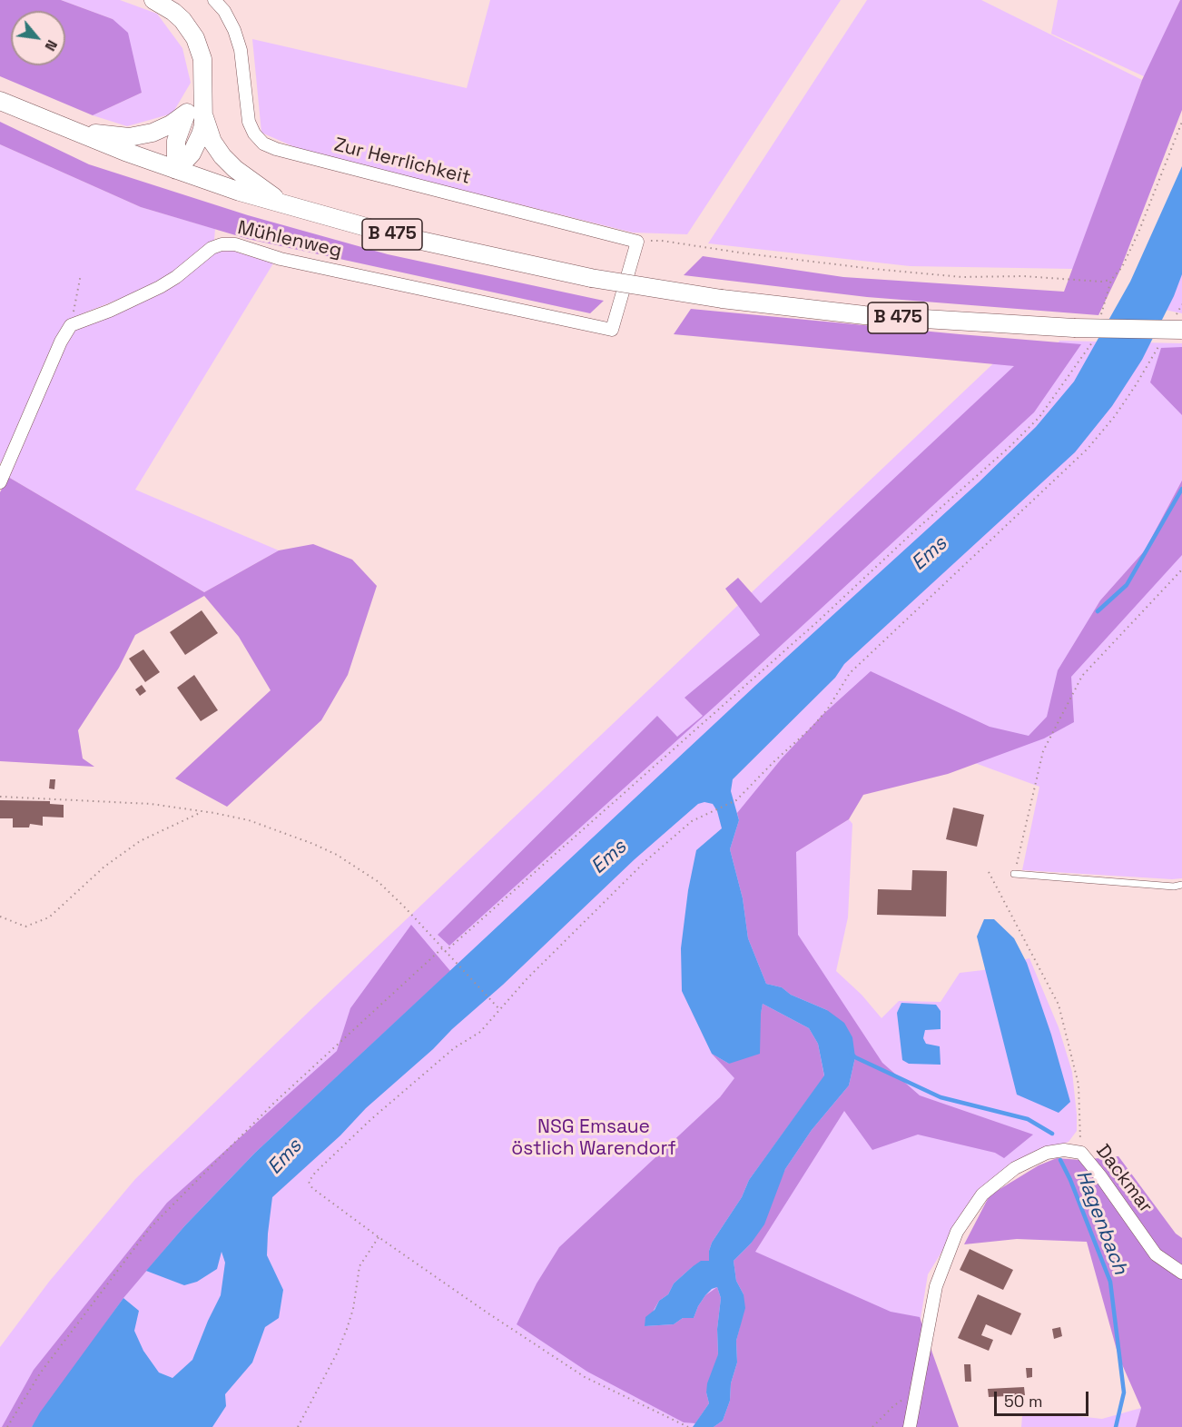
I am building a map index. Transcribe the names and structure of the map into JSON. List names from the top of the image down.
{
  "streets": {
    "main road": ["B 475"],
    "street": ["Zur Herrlichkeit", "Mühlenweg", "Dackmar"]
  },
  "crossings": [
    ["Zur Herrlichkeit", "Mühlenweg"]
  ],
  "water": ["Ems", "Hagenbach"],
  "parks": ["NSG Emsaue östlich Warendorf"],
  "scale_bar": "50 m",
  "north": "bottom right"
}
